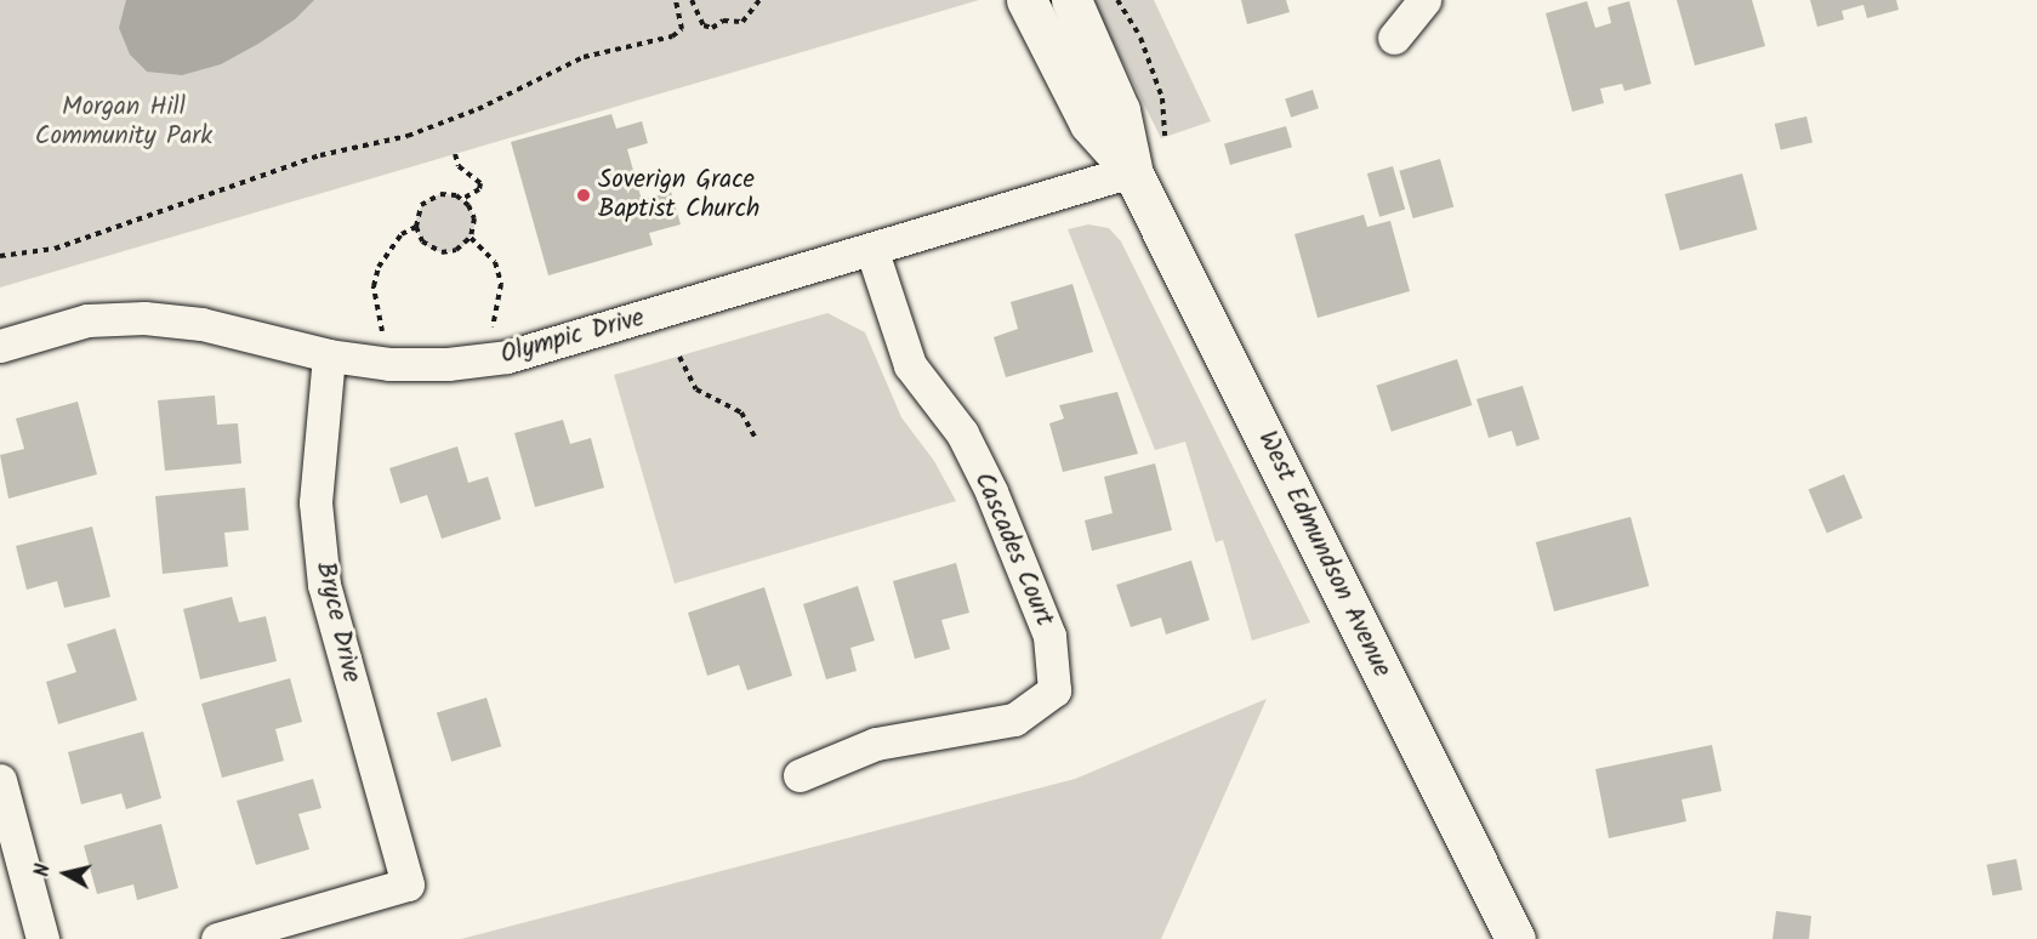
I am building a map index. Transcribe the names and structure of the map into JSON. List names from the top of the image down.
{
  "streets": {
    "street": [
      "Olympic Drive",
      "Cascades Court",
      "West Edmundson Avenue",
      "Bryce Drive"
    ]
  },
  "crossings": [
    ["Olympic Drive", "Cascades Court"],
    ["Olympic Drive", "West Edmundson Avenue"],
    ["Olympic Drive", "Bryce Drive"]
  ],
  "parks": ["Morgan Hill Community Park"],
  "places": ["Soverign Grace Baptist Church"],
  "north": "left"
}
